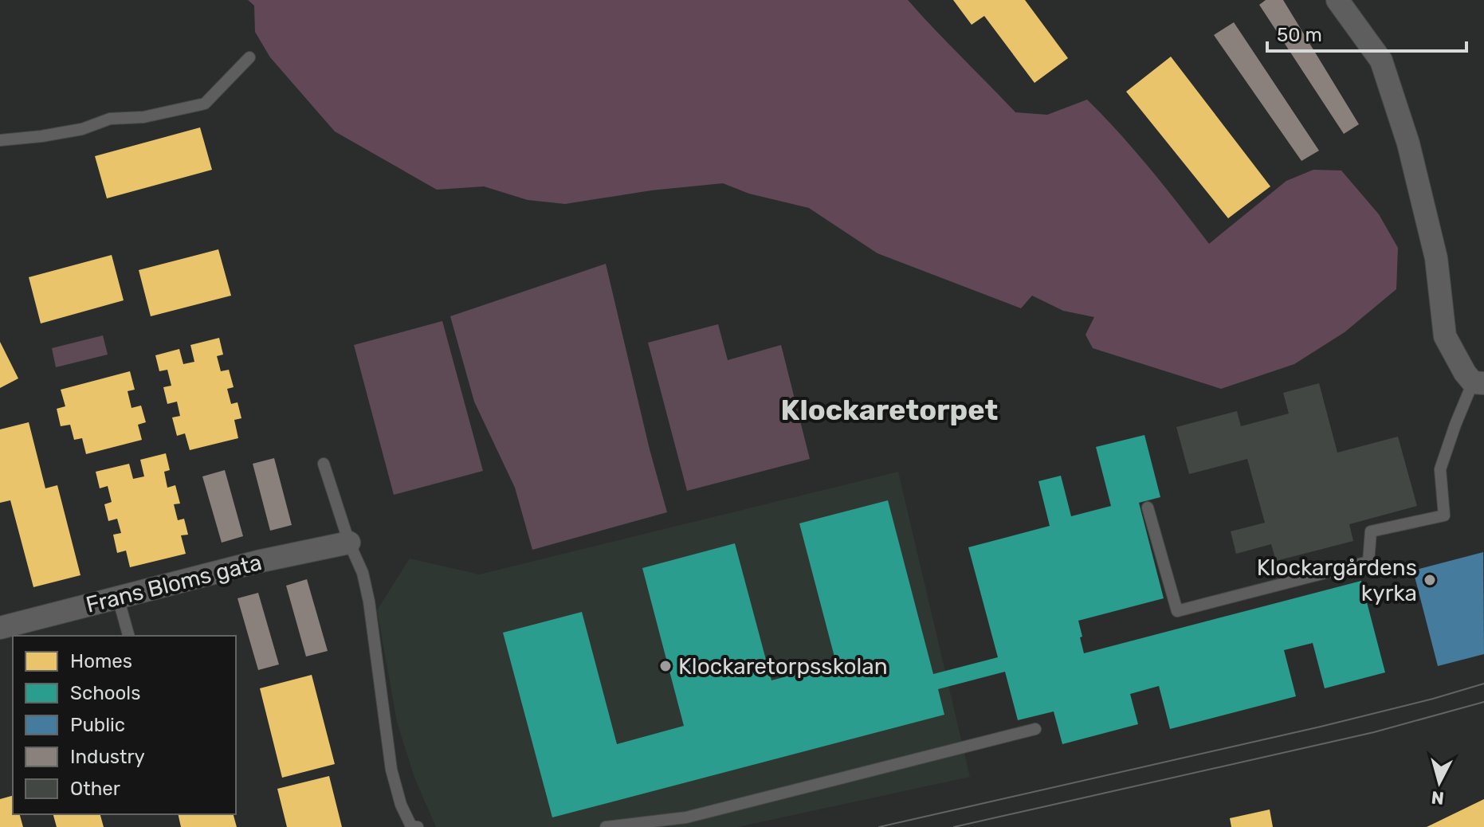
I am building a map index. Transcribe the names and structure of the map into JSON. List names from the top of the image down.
{
  "streets": {
    "street": ["Frans Bloms gata"]
  },
  "districts": ["Klockaretorpet"],
  "places": ["Klockargårdens kyrka", "Klockaretorpsskolan"],
  "legend": [
    "Homes",
    "Schools",
    "Public",
    "Industry",
    "Other"
  ],
  "scale_bar": "50 m",
  "north": "bottom"
}
